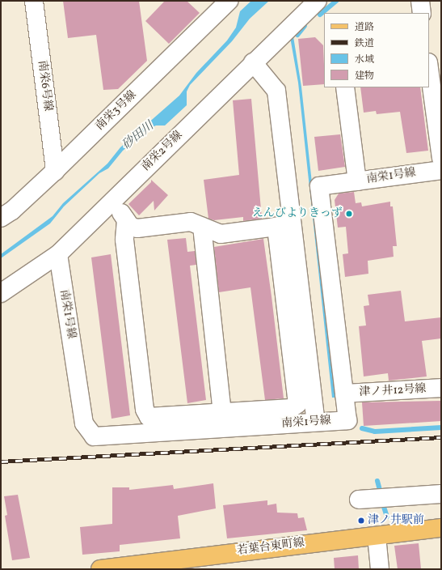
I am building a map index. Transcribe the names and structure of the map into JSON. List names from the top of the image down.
{
  "streets": {
    "main road": ["若葉台東町線"],
    "street": [
      "南栄6号線",
      "南栄3号線",
      "南栄2号線",
      "南栄1号線",
      "津ノ井12号線"
    ]
  },
  "crossings": [
    ["南栄6号線", "南栄3号線"],
    ["南栄2号線", "南栄1号線"],
    ["南栄1号線", "津ノ井12号線"]
  ],
  "water": ["砂田川"],
  "places": ["えんびよりきっず", "津ノ井駅前"],
  "legend": [
    "道路",
    "鉄道",
    "水域",
    "建物"
  ]
}
